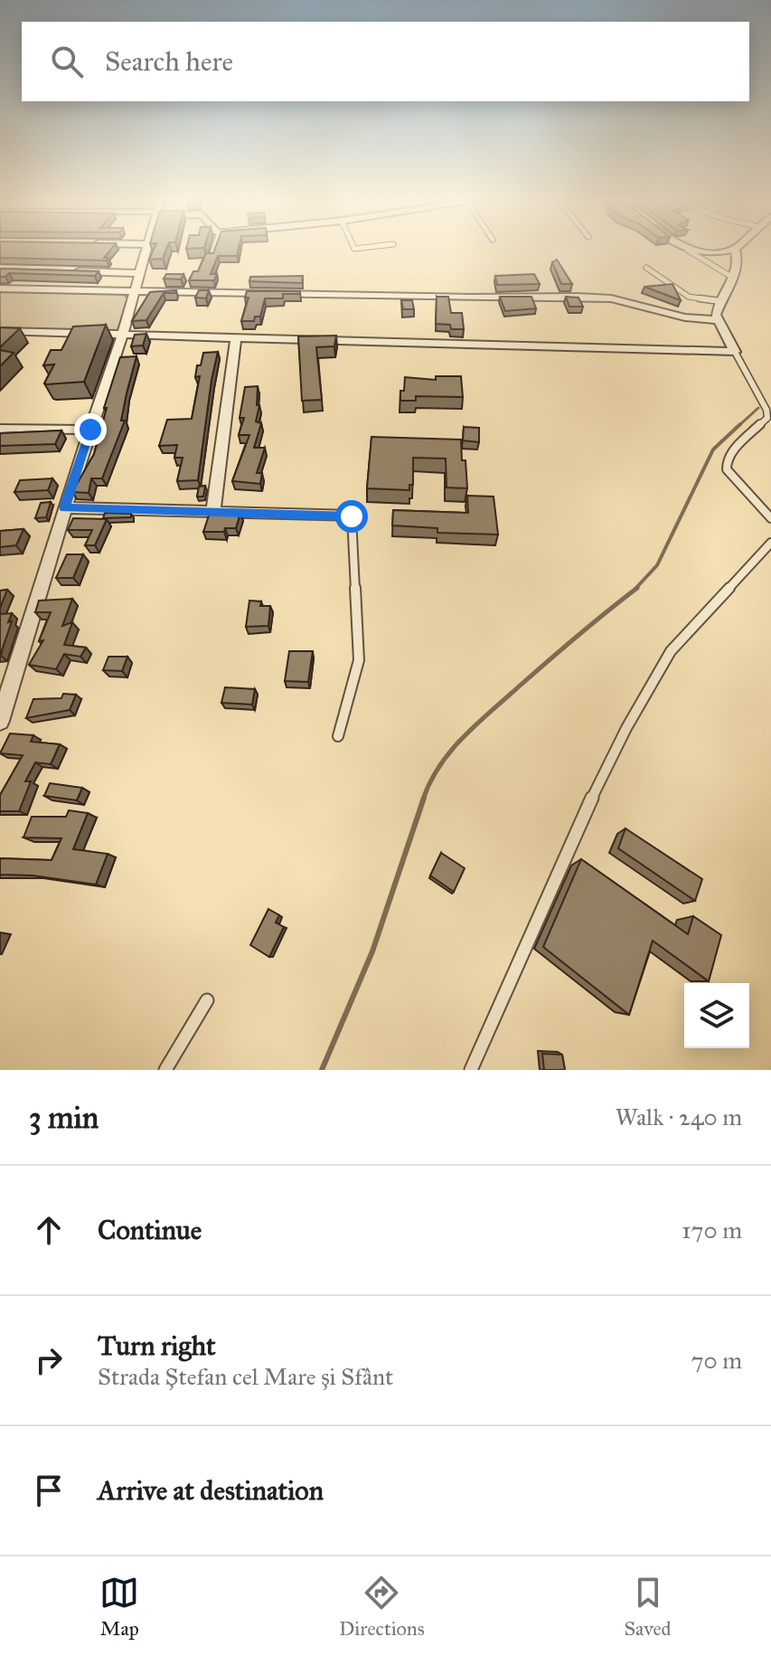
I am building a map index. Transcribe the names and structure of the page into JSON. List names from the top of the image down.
{
  "page": {
    "search": "Search here",
    "heading": ["3 min", "Walk · 240 m"],
    "list": [
      ["Continue", "170 m"],
      ["Turn right", "Strada Ștefan cel Mare și Sfânt", "70 m"],
      "Arrive at destination"
    ],
    "nav": ["Map", "Directions", "Saved"]
  }
}
